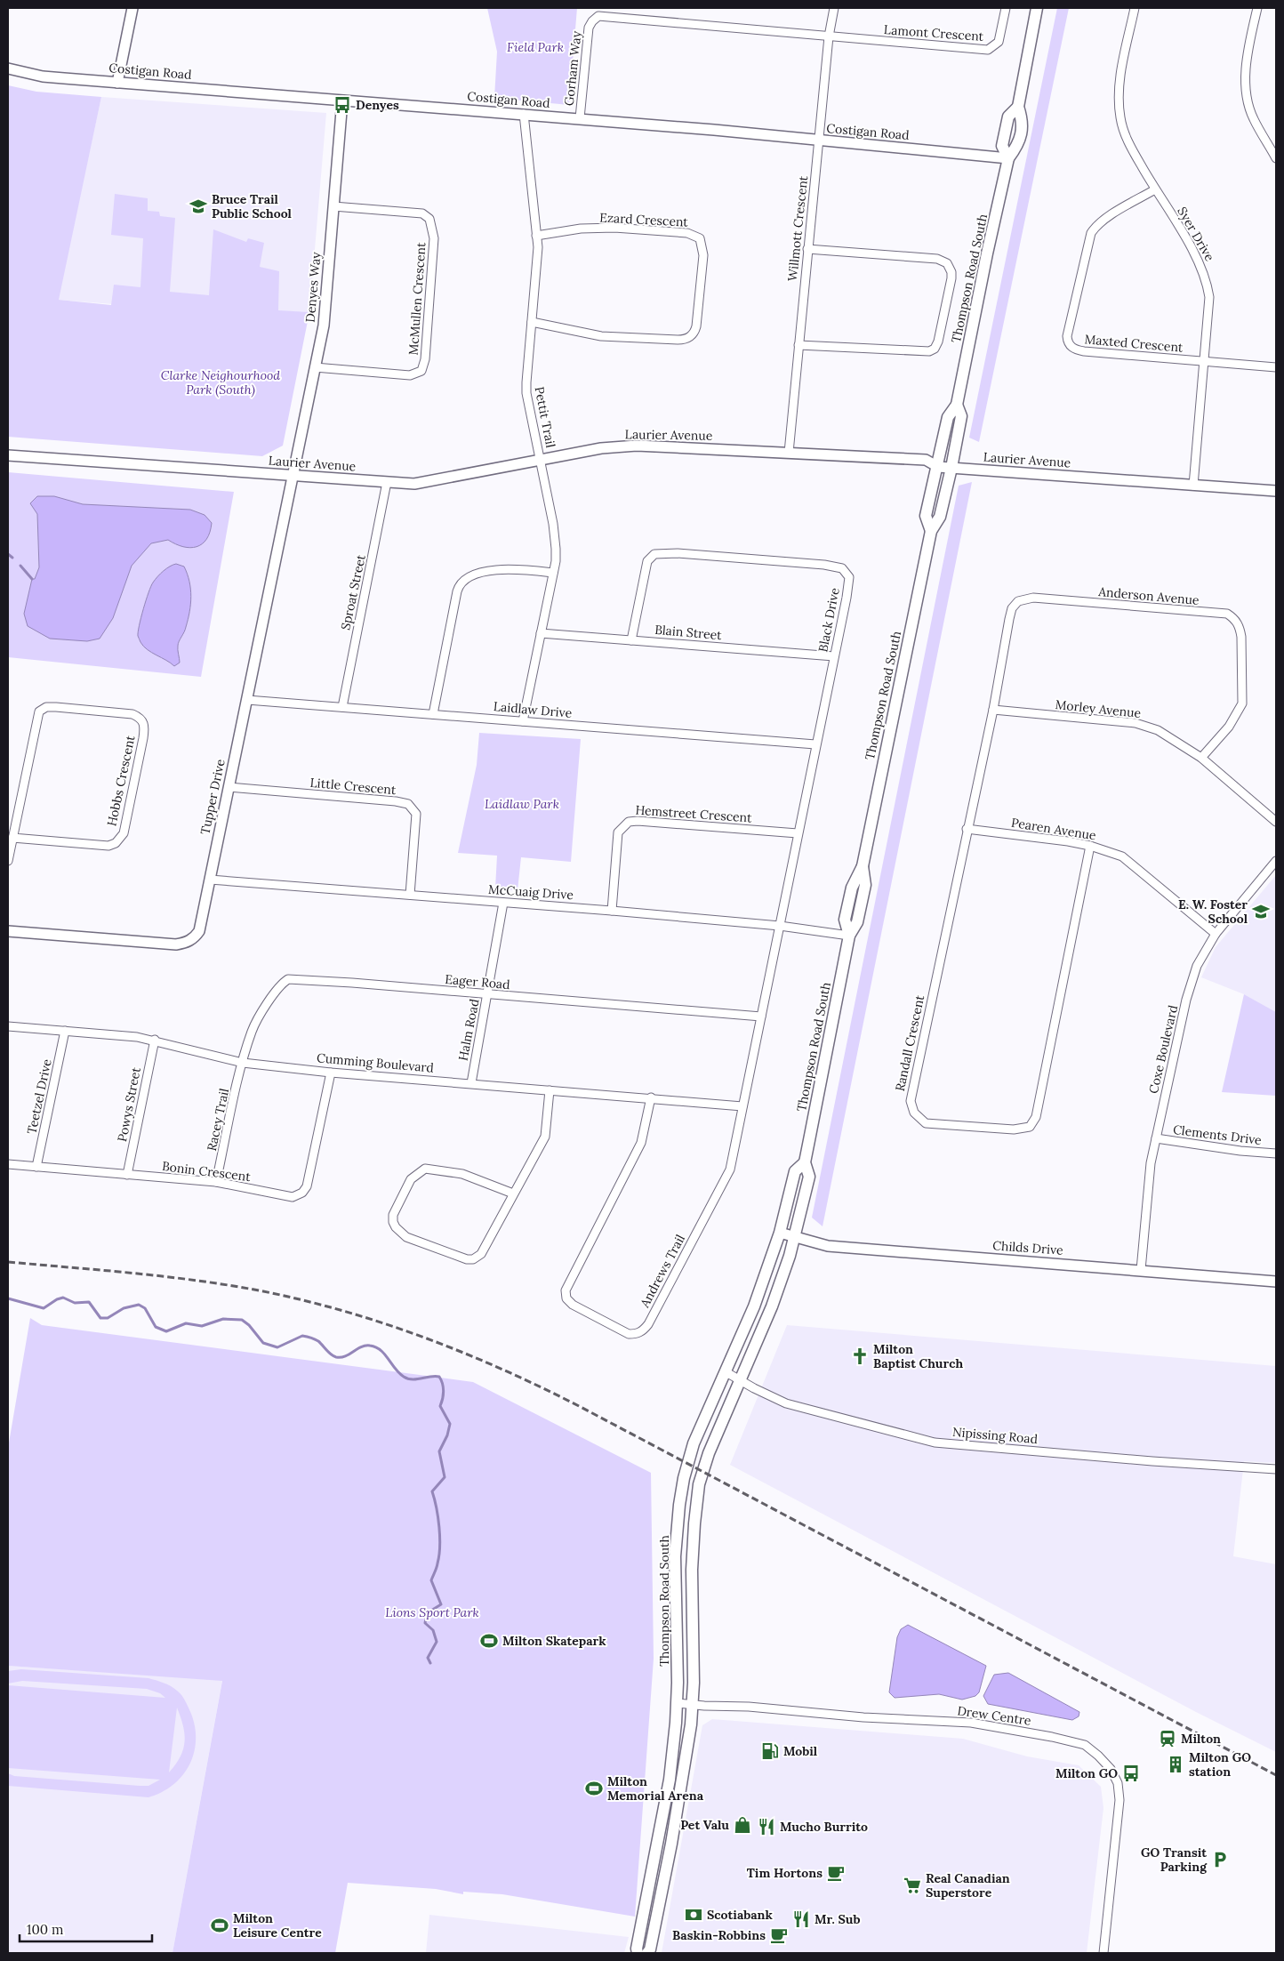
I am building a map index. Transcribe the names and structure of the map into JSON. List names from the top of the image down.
{
  "streets": {
    "main road": ["Thompson Road South"],
    "street": [
      "Lamont Crescent",
      "Gorham Way",
      "Costigan Road",
      "Ezard Crescent",
      "Willmott Crescent",
      "Syer Drive",
      "Denyes Way",
      "McMullen Crescent",
      "Maxted Crescent",
      "Pettit Trail",
      "Laurier Avenue",
      "Sproat Street",
      "Anderson Avenue",
      "Black Drive",
      "Blain Street",
      "Morley Avenue",
      "Laidlaw Drive",
      "Hobbs Crescent",
      "Little Crescent",
      "Tupper Drive",
      "Hemstreet Crescent",
      "Pearen Avenue",
      "McCuaig Drive",
      "Eager Road",
      "Halm Road",
      "Randall Crescent",
      "Coxe Boulevard",
      "Cumming Boulevard",
      "Teetzel Drive",
      "Powys Street",
      "Racey Trail",
      "Clements Drive",
      "Bonin Crescent",
      "Childs Drive",
      "Andrews Trail",
      "Nipissing Road",
      "Drew Centre"
    ]
  },
  "crossings": [
    ["Lamont Crescent", "Gorham Way"],
    ["Lamont Crescent", "Willmott Crescent"],
    ["Gorham Way", "Costigan Road"],
    ["Gorham Way", "Willmott Crescent"],
    ["Costigan Road", "Willmott Crescent"],
    ["Costigan Road", "Thompson Road South"],
    ["Costigan Road", "Denyes Way"],
    ["Costigan Road", "Pettit Trail"],
    ["Ezard Crescent", "Pettit Trail"],
    ["Willmott Crescent", "Laurier Avenue"],
    ["Syer Drive", "Maxted Crescent"],
    ["Syer Drive", "Laurier Avenue"],
    ["Thompson Road South", "Laurier Avenue"],
    ["Thompson Road South", "McCuaig Drive"],
    ["Thompson Road South", "Childs Drive"],
    ["Thompson Road South", "Nipissing Road"],
    ["Thompson Road South", "Drew Centre"],
    ["Denyes Way", "McMullen Crescent"],
    ["Denyes Way", "Laurier Avenue"],
    ["Denyes Way", "Tupper Drive"],
    ["Pettit Trail", "Laurier Avenue"],
    ["Pettit Trail", "Blain Street"],
    ["Pettit Trail", "Laidlaw Drive"],
    ["Laurier Avenue", "Sproat Street"],
    ["Laurier Avenue", "Tupper Drive"],
    ["Sproat Street", "Laidlaw Drive"],
    ["Anderson Avenue", "Morley Avenue"],
    ["Anderson Avenue", "Randall Crescent"],
    ["Black Drive", "Blain Street"],
    ["Black Drive", "Laidlaw Drive"],
    ["Black Drive", "Hemstreet Crescent"],
    ["Black Drive", "McCuaig Drive"],
    ["Black Drive", "Andrews Trail"],
    ["Morley Avenue", "Randall Crescent"],
    ["Laidlaw Drive", "Tupper Drive"],
    ["Little Crescent", "Tupper Drive"],
    ["Little Crescent", "McCuaig Drive"],
    ["Tupper Drive", "McCuaig Drive"],
    ["Hemstreet Crescent", "McCuaig Drive"],
    ["Pearen Avenue", "Randall Crescent"],
    ["Pearen Avenue", "Coxe Boulevard"],
    ["McCuaig Drive", "Halm Road"],
    ["McCuaig Drive", "Andrews Trail"],
    ["Eager Road", "Halm Road"],
    ["Eager Road", "Cumming Boulevard"],
    ["Eager Road", "Racey Trail"],
    ["Eager Road", "Andrews Trail"],
    ["Halm Road", "Cumming Boulevard"],
    ["Coxe Boulevard", "Clements Drive"],
    ["Coxe Boulevard", "Childs Drive"],
    ["Cumming Boulevard", "Teetzel Drive"],
    ["Cumming Boulevard", "Powys Street"],
    ["Cumming Boulevard", "Racey Trail"],
    ["Cumming Boulevard", "Bonin Crescent"],
    ["Cumming Boulevard", "Andrews Trail"],
    ["Teetzel Drive", "Bonin Crescent"],
    ["Powys Street", "Bonin Crescent"],
    ["Racey Trail", "Bonin Crescent"]
  ],
  "parks": [
    "Field Park",
    "Clarke Neighourhood Park (South)",
    "Laidlaw Park",
    "Lions Sport Park"
  ],
  "places": {
    "bus stop": ["Denyes", "Milton GO"],
    "school or university": ["Bruce Trail Public School", "E. W. Foster School"],
    "church": ["Milton Baptist Church"],
    "sports": ["Milton Skatepark", "Milton Memorial Arena", "Milton Leisure Centre"],
    "station": ["Milton"],
    "fuel station": ["Mobil"],
    "building": ["Milton GO station"],
    "shop": ["Pet Valu"],
    "restaurant": ["Mucho Burrito", "Mr. Sub"],
    "parking": ["GO Transit Parking"],
    "cafe": ["Tim Hortons", "Baskin-Robbins"],
    "supermarket": ["Real Canadian Superstore"],
    "bank": ["Scotiabank"]
  },
  "scale_bar": "100 m"
}
